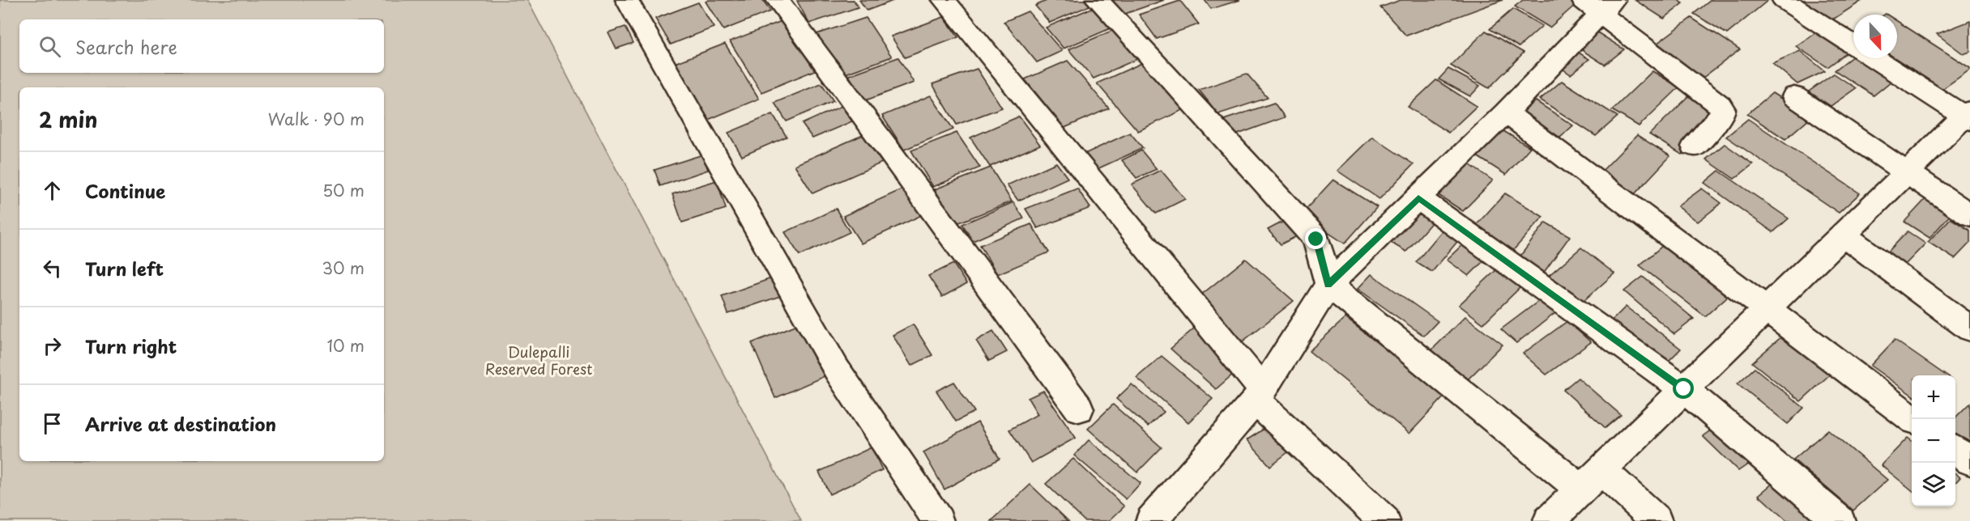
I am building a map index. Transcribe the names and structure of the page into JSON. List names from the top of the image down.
{
  "parks": ["Dulepalli Reserved Forest"],
  "north": "bottom",
  "page": {
    "search": "Search here",
    "heading": ["2 min", "Walk · 90 m"],
    "list": [
      ["Continue", "50 m"],
      ["Turn left", "30 m"],
      ["Turn right", "10 m"],
      "Arrive at destination"
    ],
    "map_buttons": ["+", "−"]
  }
}
